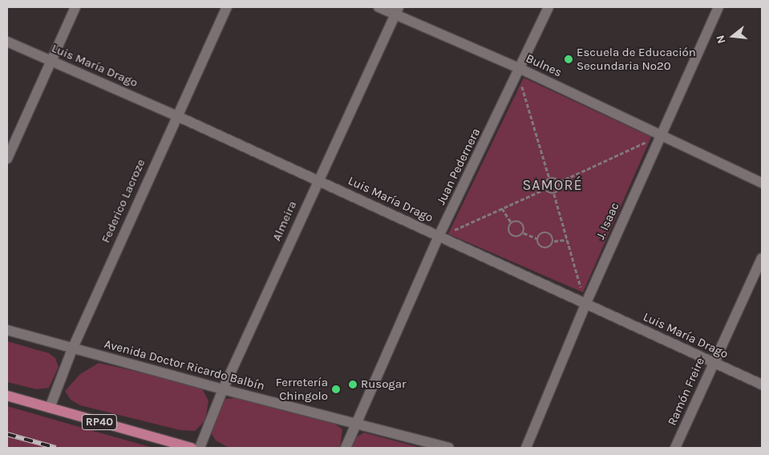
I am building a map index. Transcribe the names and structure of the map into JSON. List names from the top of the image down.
{
  "streets": {
    "main road": ["RP40"],
    "street": [
      "Luis María Drago",
      "Bulnes",
      "Juan Pedernera",
      "Federico Lacroze",
      "Almeira",
      "J. Isaac",
      "Avenida Doctor Ricardo Balbín",
      "Ramón Freire"
    ]
  },
  "crossings": [
    ["Luis María Drago", "Juan Pedernera"],
    ["Luis María Drago", "Federico Lacroze"],
    ["Luis María Drago", "Almeira"],
    ["Luis María Drago", "J. Isaac"],
    ["Luis María Drago", "Ramón Freire"],
    ["Bulnes", "Juan Pedernera"],
    ["Bulnes", "Almeira"],
    ["Bulnes", "J. Isaac"],
    ["Juan Pedernera", "Avenida Doctor Ricardo Balbín"],
    ["Federico Lacroze", "Avenida Doctor Ricardo Balbín"],
    ["Federico Lacroze", "RP40"],
    ["Almeira", "Avenida Doctor Ricardo Balbín"]
  ],
  "districts": ["SAMORÉ"],
  "places": ["Escuela de Educación Secundaria Nº20", "Rusogar", "Ferretería Chingolo"],
  "north": "left"
}
